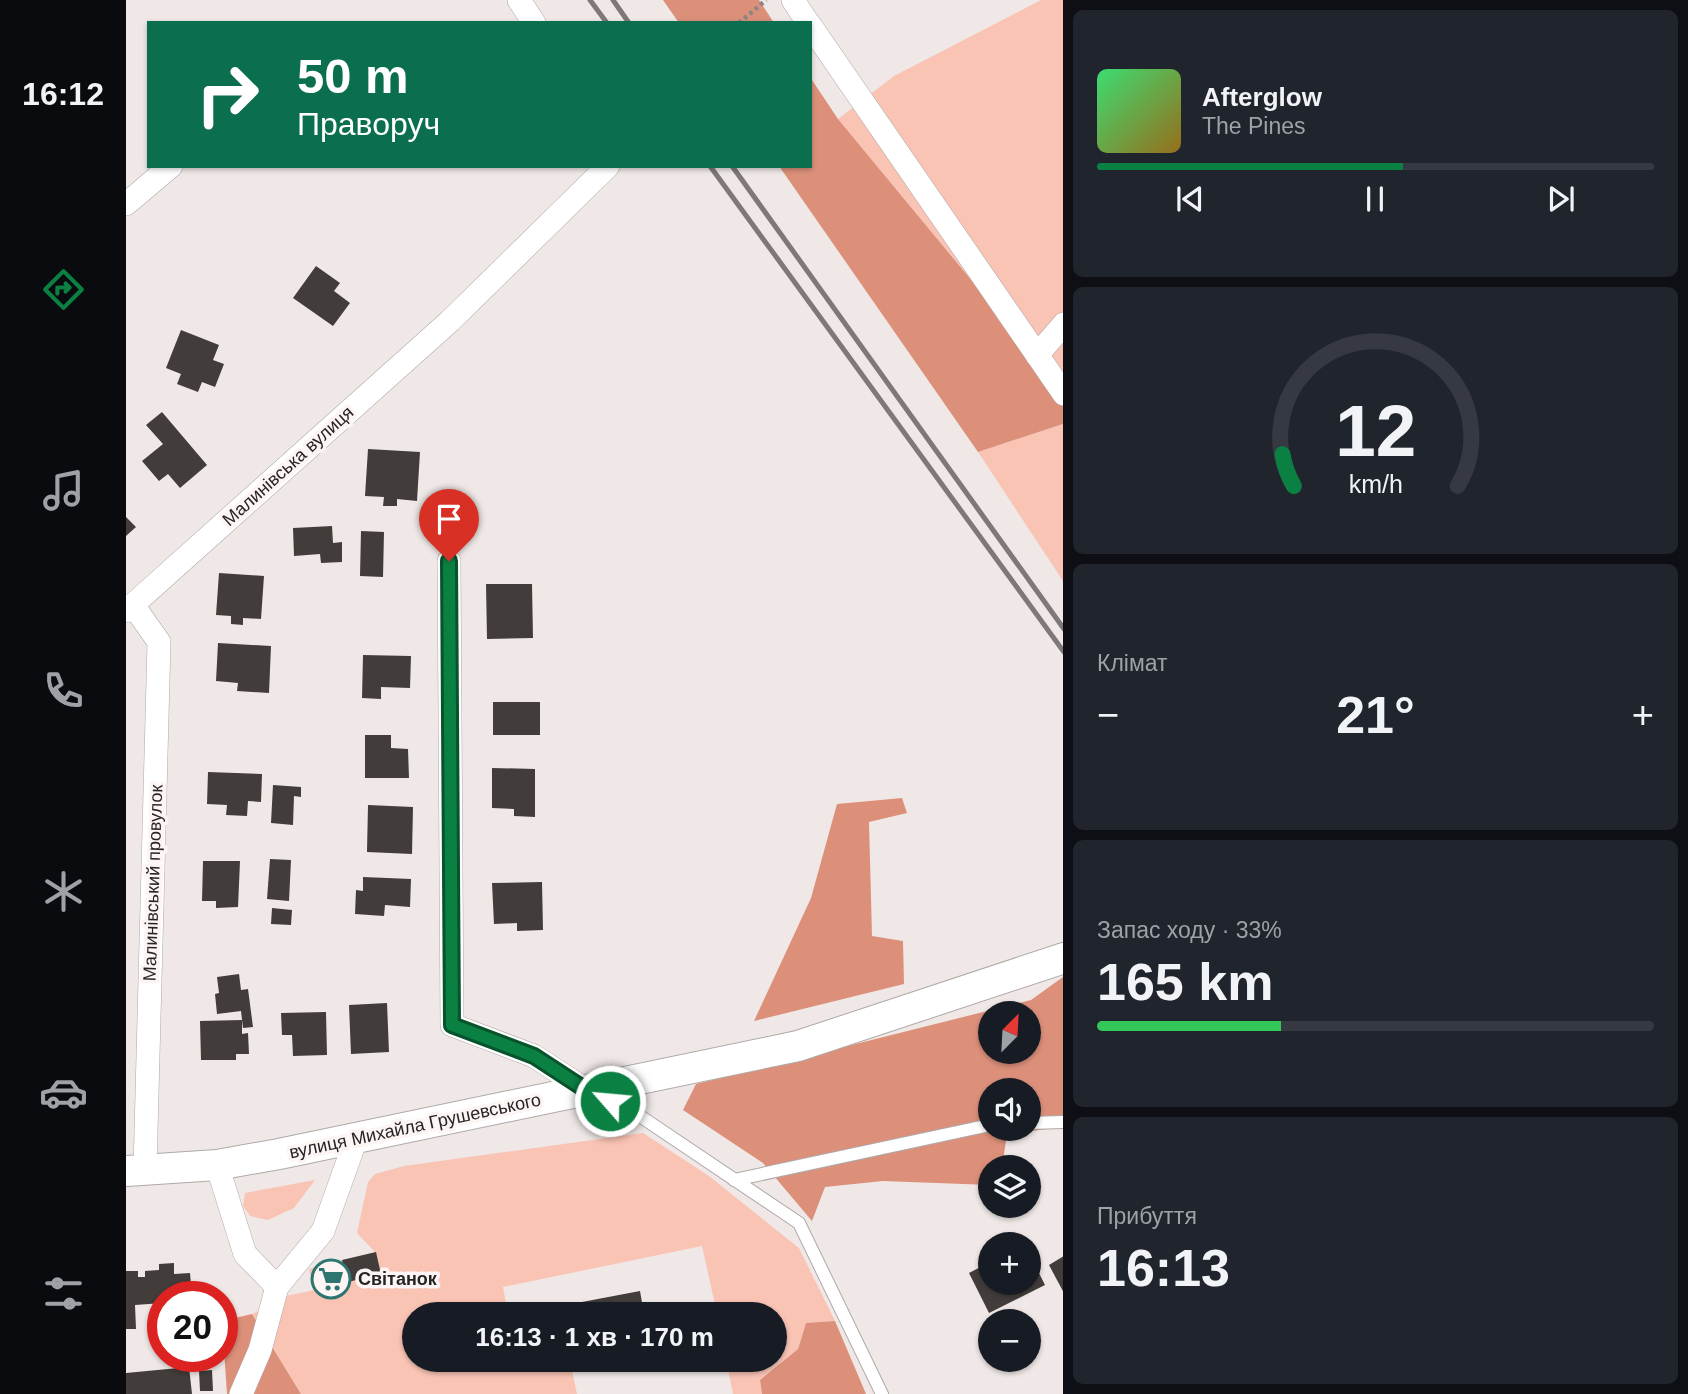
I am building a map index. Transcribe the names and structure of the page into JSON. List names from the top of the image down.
{
  "streets": {
    "street": ["Малинівська вулиця", "Малинівський провулок", "вулиця Михайла Грушевського"]
  },
  "crossings": [
    ["Малинівська вулиця", "Малинівський провулок"],
    ["Малинівський провулок", "вулиця Михайла Грушевського"]
  ],
  "places": {
    "supermarket": ["Світанок"]
  },
  "north": "top right",
  "page": {
    "tabs": "16:12",
    "turn": ["50 m", "Праворуч"],
    "song": ["Afterglow", "The Pines"],
    "tile": [
      "Клімат",
      ["Запас ходу · 33%", "165 km"],
      ["Прибуття", "16:13"]
    ],
    "heat": ["−", "21°", "+"],
    "map_buttons": ["+", "−"],
    "limit": "20",
    "trip": "16:13 · 1 хв · 170 m",
    "gauge": ["12", "km/h"]
  }
}
